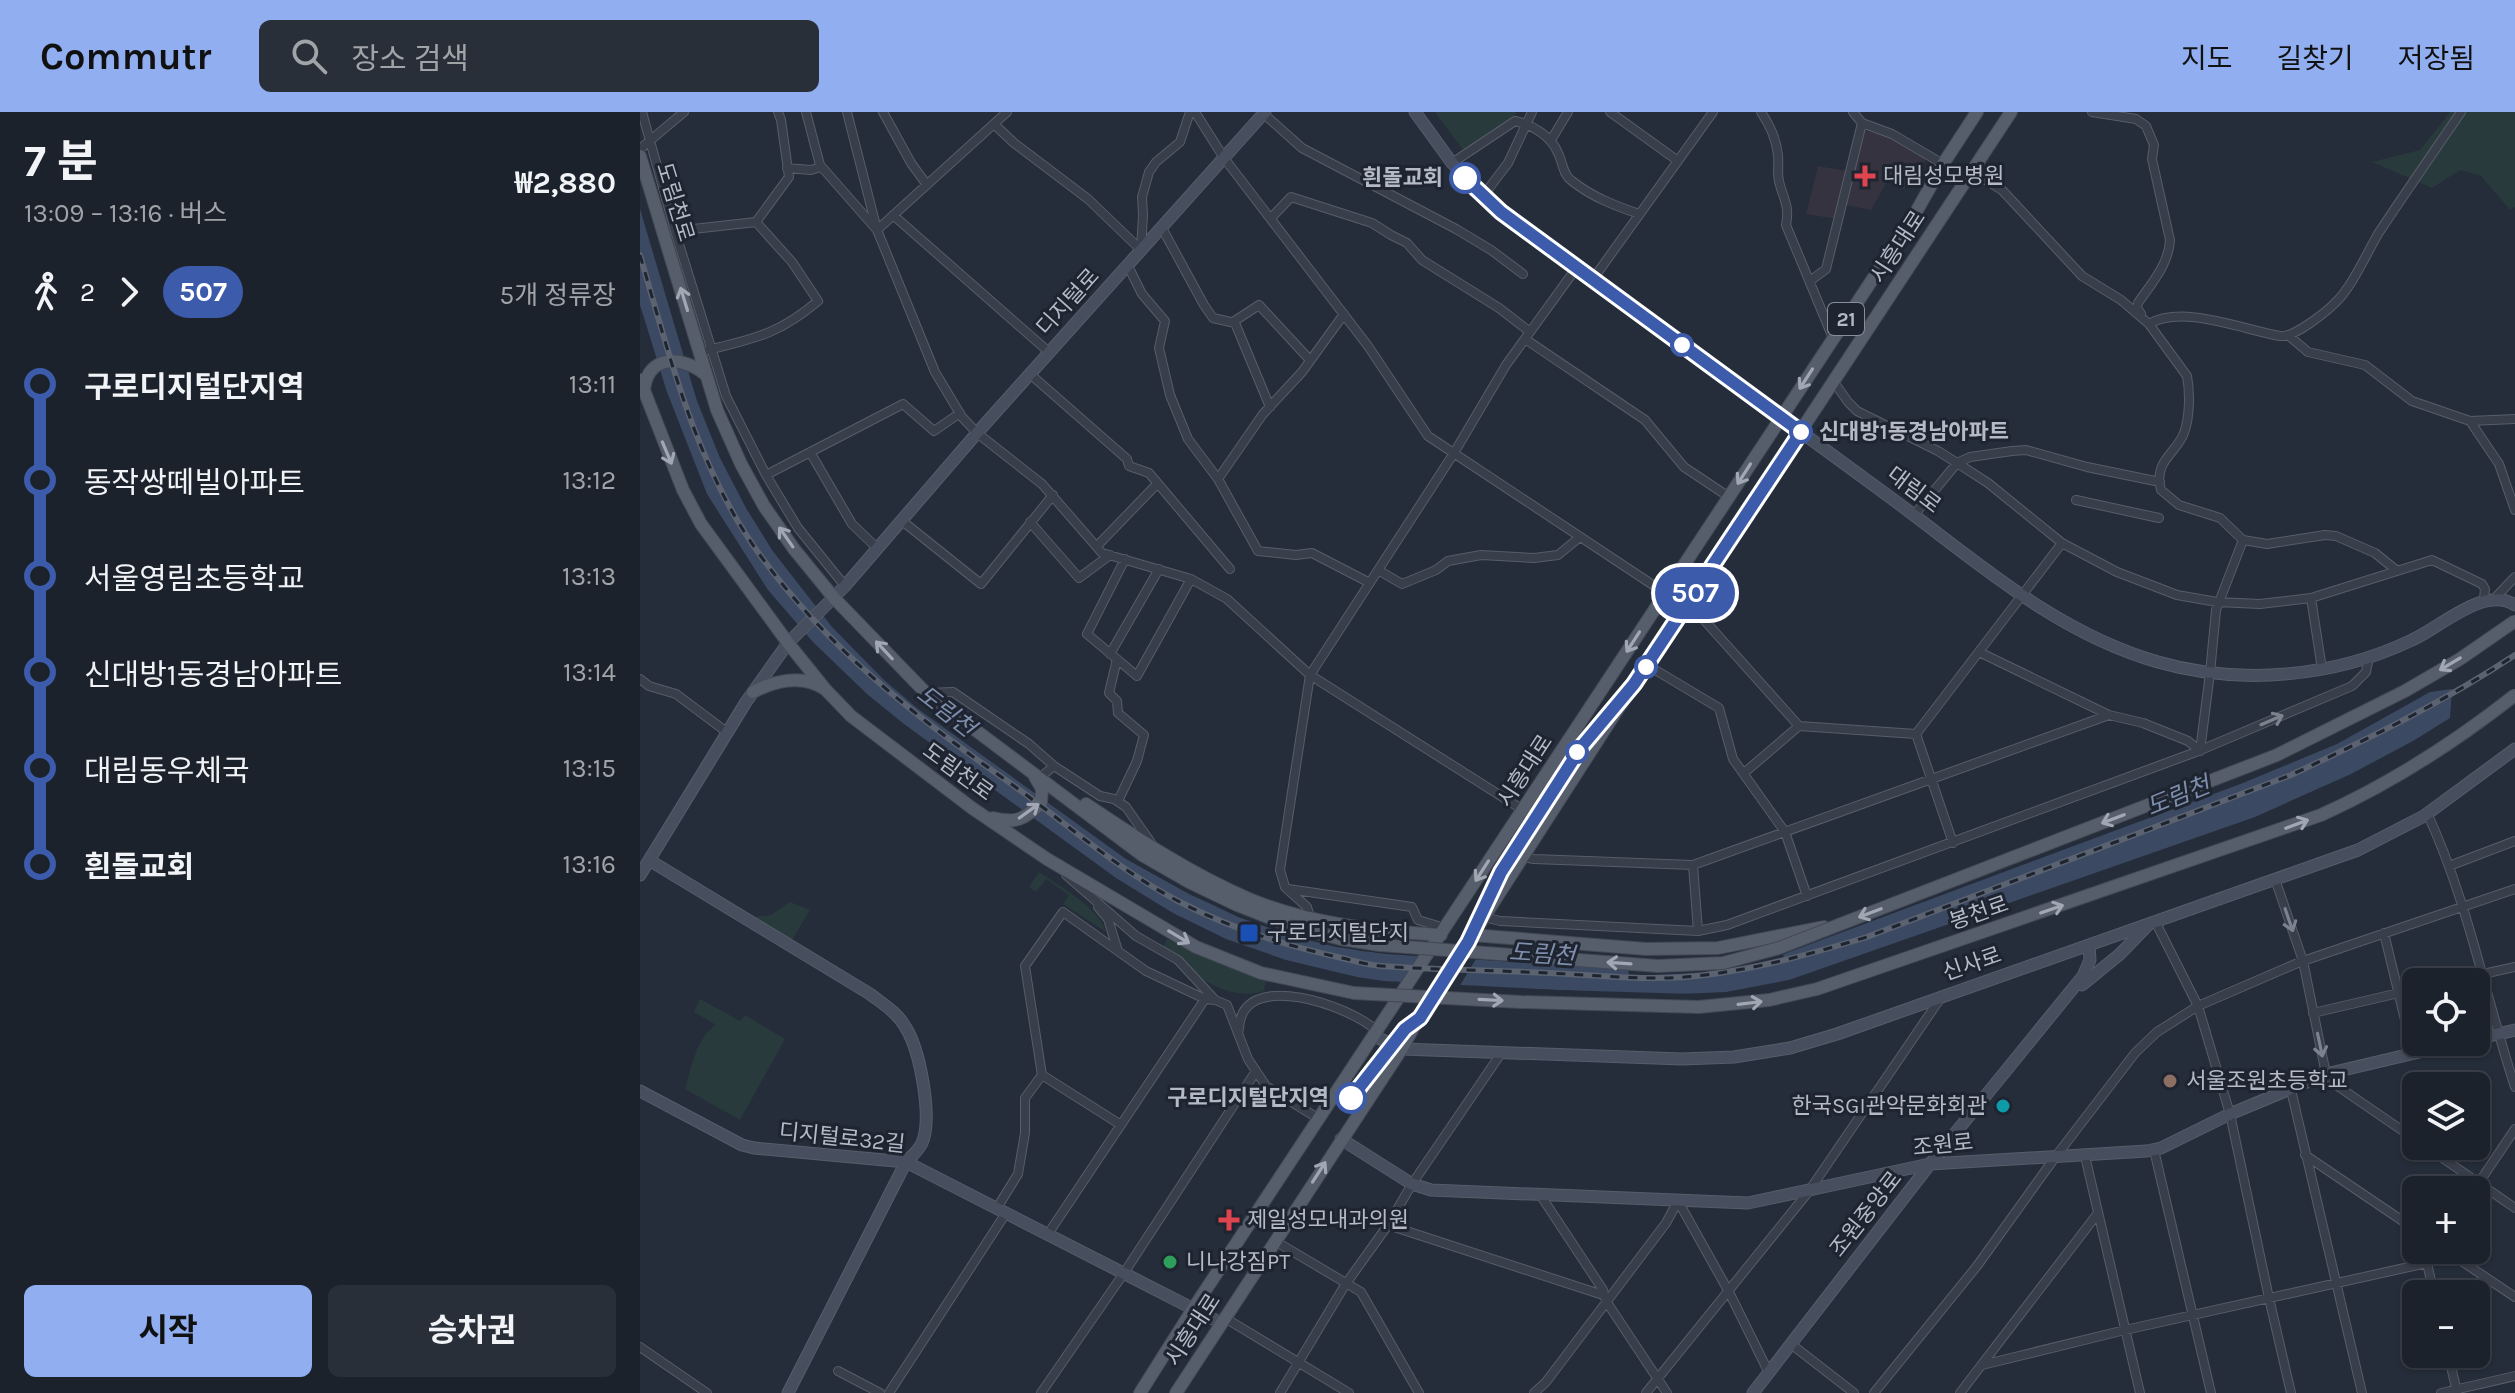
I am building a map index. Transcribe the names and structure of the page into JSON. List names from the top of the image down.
{
  "streets": {
    "main road": [
      "도림천로",
      "시흥대로",
      "21",
      "봉천로"
    ],
    "street": [
      "디지털로",
      "대림로",
      "신사로",
      "디지털로32길",
      "조원로",
      "조원중앙로"
    ]
  },
  "crossings": [
    ["도림천로", "디지털로"],
    ["도림천로", "봉천로"],
    ["시흥대로", "대림로"],
    ["시흥대로", "봉천로"],
    ["시흥대로", "신사로"],
    ["시흥대로", "디지털로32길"],
    ["시흥대로", "조원로"],
    ["신사로", "조원중앙로"],
    ["조원로", "조원중앙로"]
  ],
  "water": ["도림천"],
  "places": {
    "health": ["대림성모병원", "제일성모내과의원"],
    "other": [
      "흰돌교회",
      "신대방1동경남아파트",
      "서울조원초등학교",
      "구로디지털단지역",
      "한국SGI관악문화회관",
      "니나강짐PT"
    ],
    "transit": ["구로디지털단지"]
  },
  "lines": ["bus line 507"],
  "page": {
    "header": "Commutr",
    "search": "장소 검색",
    "nav": ["지도", "길찾기", "저장됨"],
    "heading": ["7 분", "13:09 – 13:16 · 버스", "₩2,880"],
    "on_map": "507",
    "legs": ["2", "507", "5개 정류장"],
    "list": [
      {
        "name": "구로디지털단지역",
        "value": "13:11"
      },
      {
        "name": "동작쌍떼빌아파트",
        "value": "13:12"
      },
      {
        "name": "서울영림초등학교",
        "value": "13:13"
      },
      {
        "name": "신대방1동경남아파트",
        "value": "13:14"
      },
      {
        "name": "대림동우체국",
        "value": "13:15"
      },
      {
        "name": "흰돌교회",
        "value": "13:16"
      }
    ],
    "map_buttons": ["+", "−"],
    "buttons": ["시작", "승차권"]
  }
}
